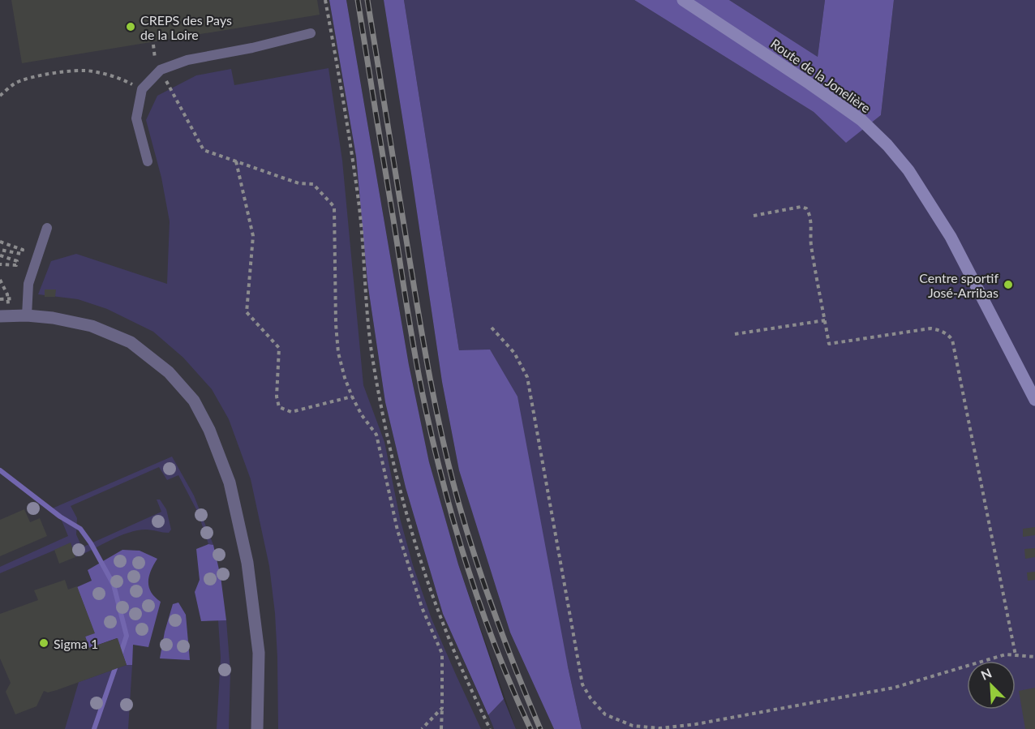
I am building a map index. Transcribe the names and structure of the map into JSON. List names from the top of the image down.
{
  "streets": {
    "street": ["Route de la Jonelière"]
  },
  "places": ["CREPS des Pays de la Loire", "Centre sportif José-Arribas", "Sigma 1"],
  "north": "top left"
}
